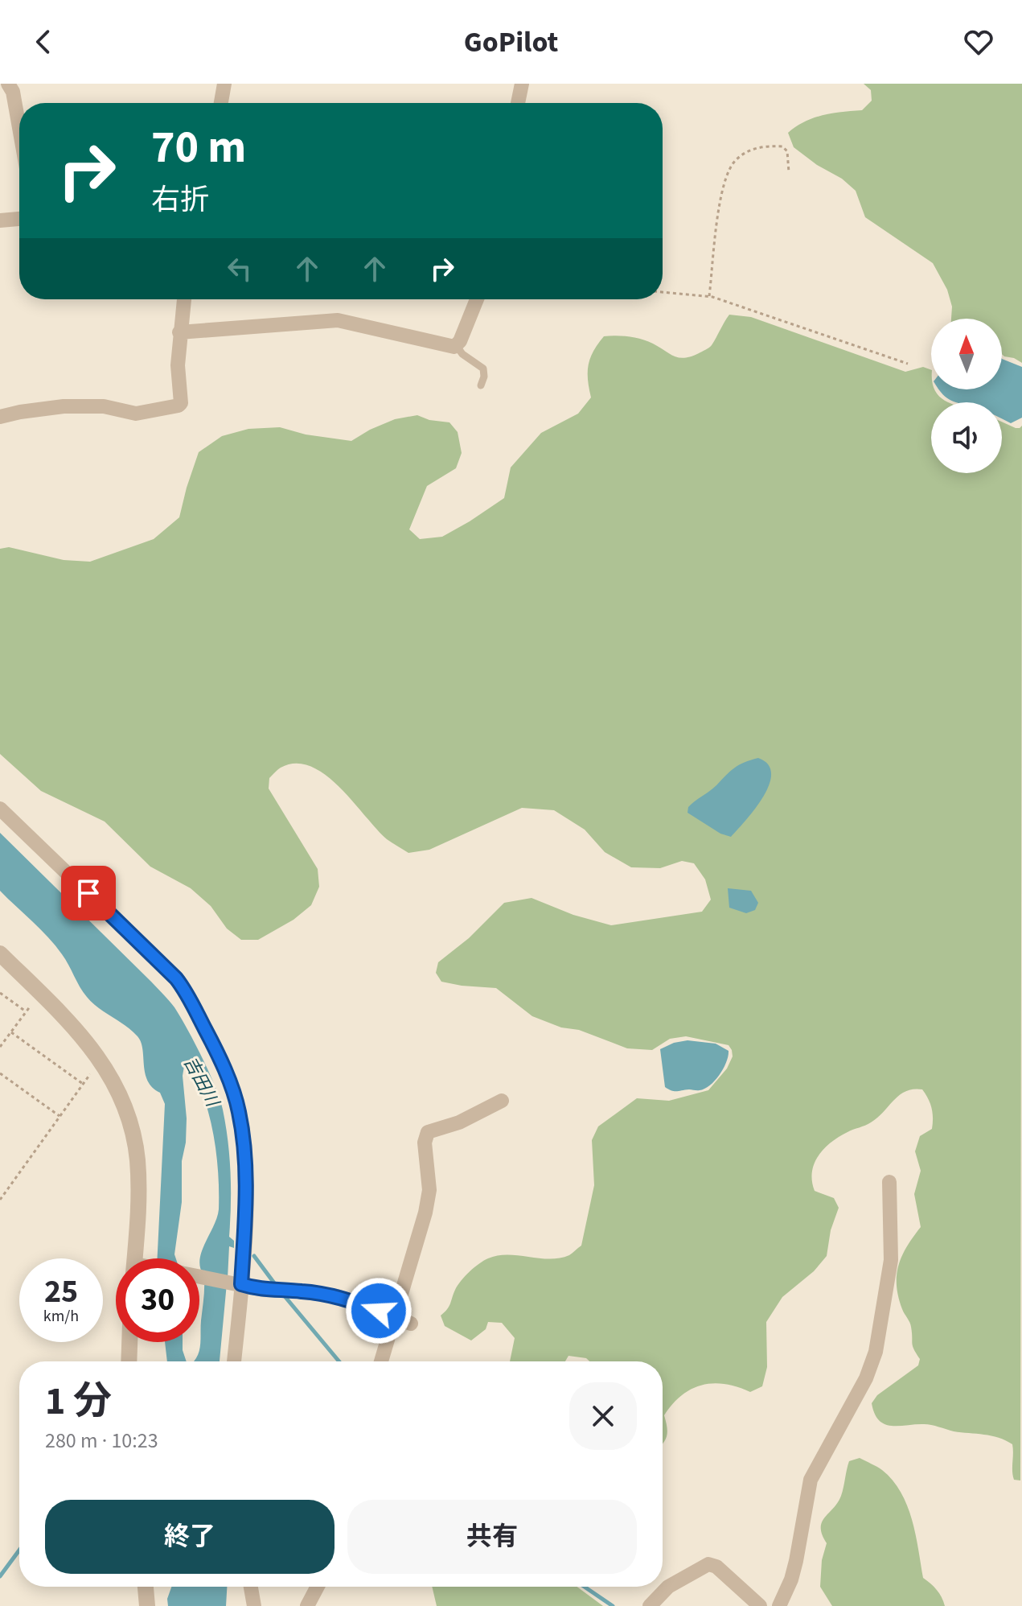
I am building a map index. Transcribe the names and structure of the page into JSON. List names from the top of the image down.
{
  "water": ["吉田川"],
  "north": "top",
  "page": {
    "header": "GoPilot",
    "turn": ["70 m", "右折"],
    "speed": "25 km/h",
    "limit": "30",
    "heading": ["1 分", "280 m · 10:23"],
    "buttons": ["終了", "共有"]
  }
}
